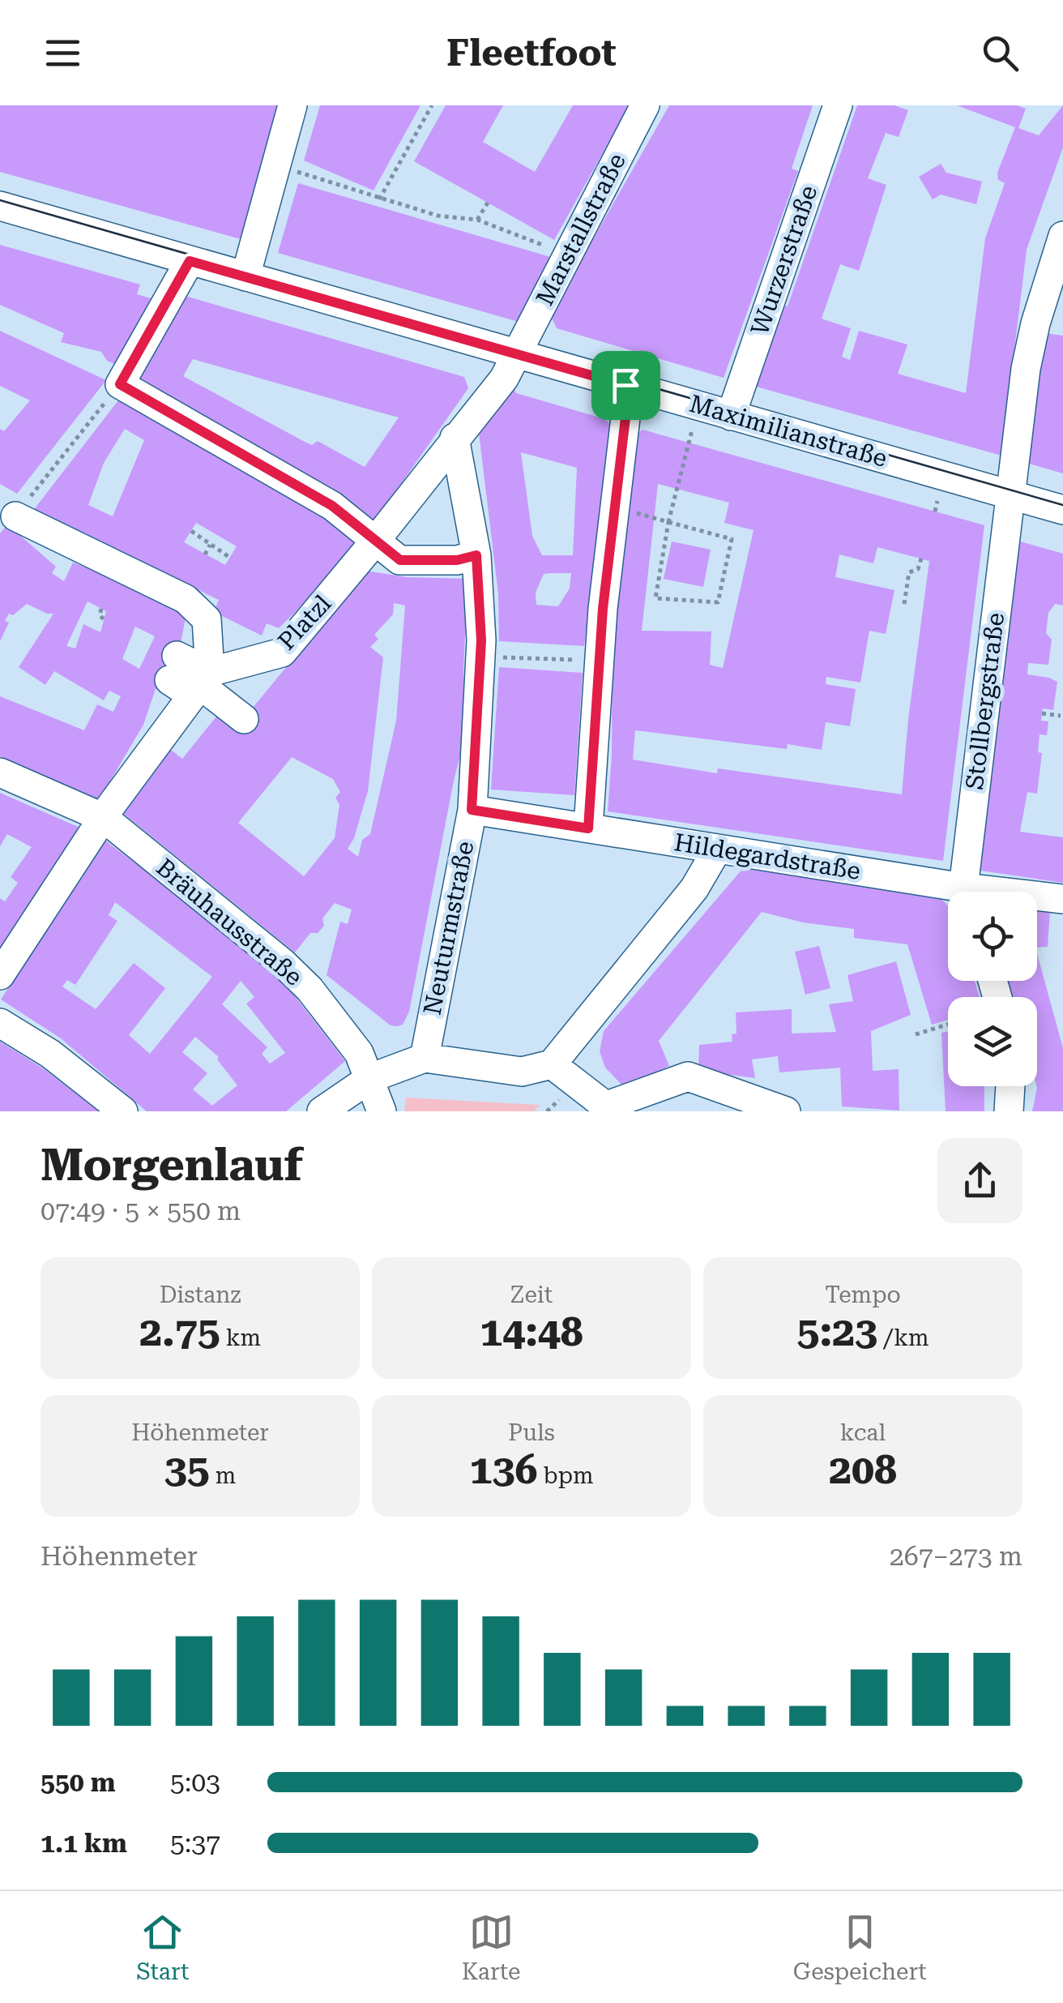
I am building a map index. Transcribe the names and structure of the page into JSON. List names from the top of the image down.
{
  "streets": {
    "street": [
      "Marstallstraße",
      "Wurzerstraße",
      "Maximilianstraße",
      "Platzl",
      "Stollbergstraße",
      "Hildegardstraße",
      "Bräuhausstraße",
      "Neuturmstraße"
    ]
  },
  "crossings": [
    ["Marstallstraße", "Maximilianstraße"],
    ["Marstallstraße", "Platzl"],
    ["Marstallstraße", "Neuturmstraße"],
    ["Wurzerstraße", "Maximilianstraße"],
    ["Maximilianstraße", "Stollbergstraße"],
    ["Platzl", "Neuturmstraße"],
    ["Hildegardstraße", "Neuturmstraße"]
  ],
  "page": {
    "header": "Fleetfoot",
    "heading": ["Morgenlauf", "07:49 · 5 × 550 m"],
    "stats": [
      ["Distanz", "2.75 km"],
      ["Zeit", "14:48"],
      ["Tempo", "5:23 /km"],
      ["Höhenmeter", "35 m"],
      ["Puls", "136 bpm"],
      ["kcal", "208"]
    ],
    "chart": ["Höhenmeter", "267–273 m"],
    "list": [
      {
        "name": "550 m",
        "note": "5:03"
      },
      {
        "name": "1.1 km",
        "note": "5:37"
      }
    ],
    "tabs": ["Start", "Karte", "Gespeichert"]
  }
}
